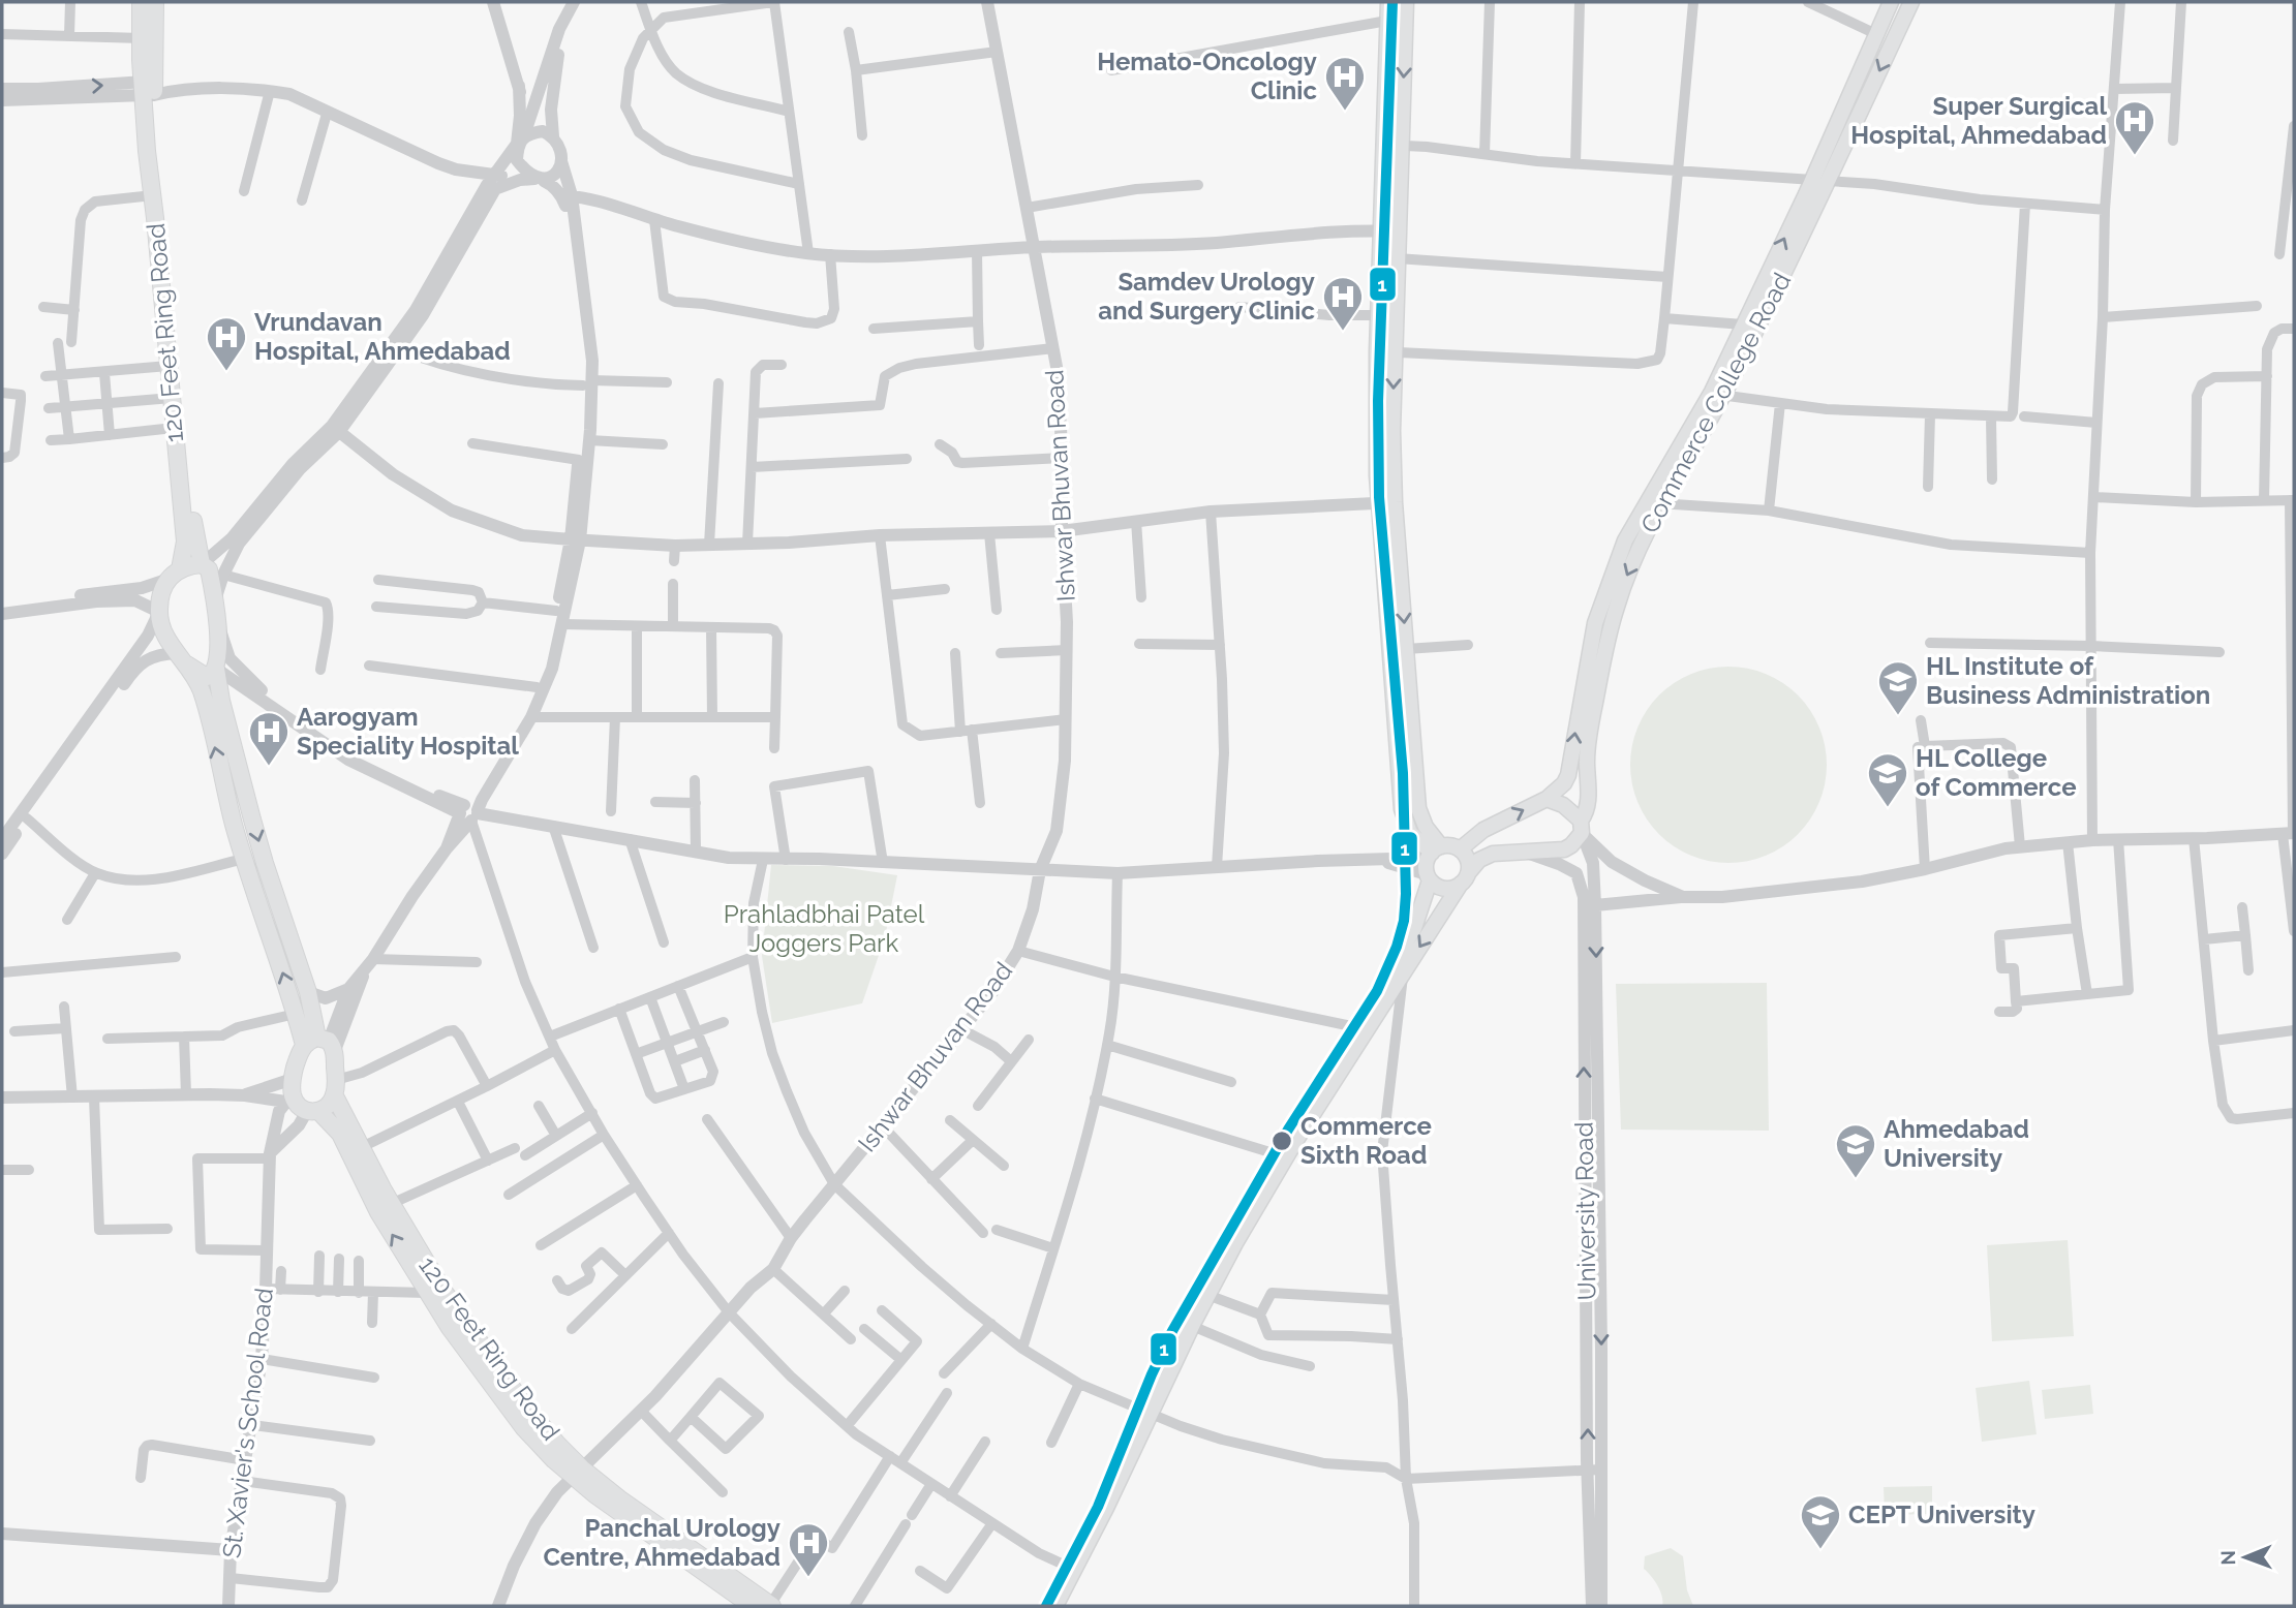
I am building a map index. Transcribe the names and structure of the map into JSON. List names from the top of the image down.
{
  "streets": {
    "main road": ["120 Feet Ring Road", "Commerce College Road"],
    "street": ["Ishwar Bhuvan Road", "University Road", "St. Xavier's School Road"]
  },
  "crossings": [
    ["120 Feet Ring Road", "Ishwar Bhuvan Road"],
    ["120 Feet Ring Road", "St. Xavier's School Road"],
    ["Commerce College Road", "University Road"]
  ],
  "parks": ["Prahladbhai Patel Joggers Park"],
  "places": {
    "hospital": [
      "Hemato-Oncology Clinic",
      "Super Surgical Hospital, Ahmedabad",
      "Samdev Urology and Surgery Clinic",
      "Vrundavan Hospital, Ahmedabad",
      "Aarogyam Speciality Hospital",
      "Panchal Urology Centre, Ahmedabad"
    ],
    "school or university": [
      "HL Institute of Business Administration",
      "HL College of Commerce",
      "Ahmedabad University",
      "CEPT University"
    ],
    "other": ["Commerce Sixth Road"]
  },
  "lines": ["transit line 1"],
  "north": "left"
}
